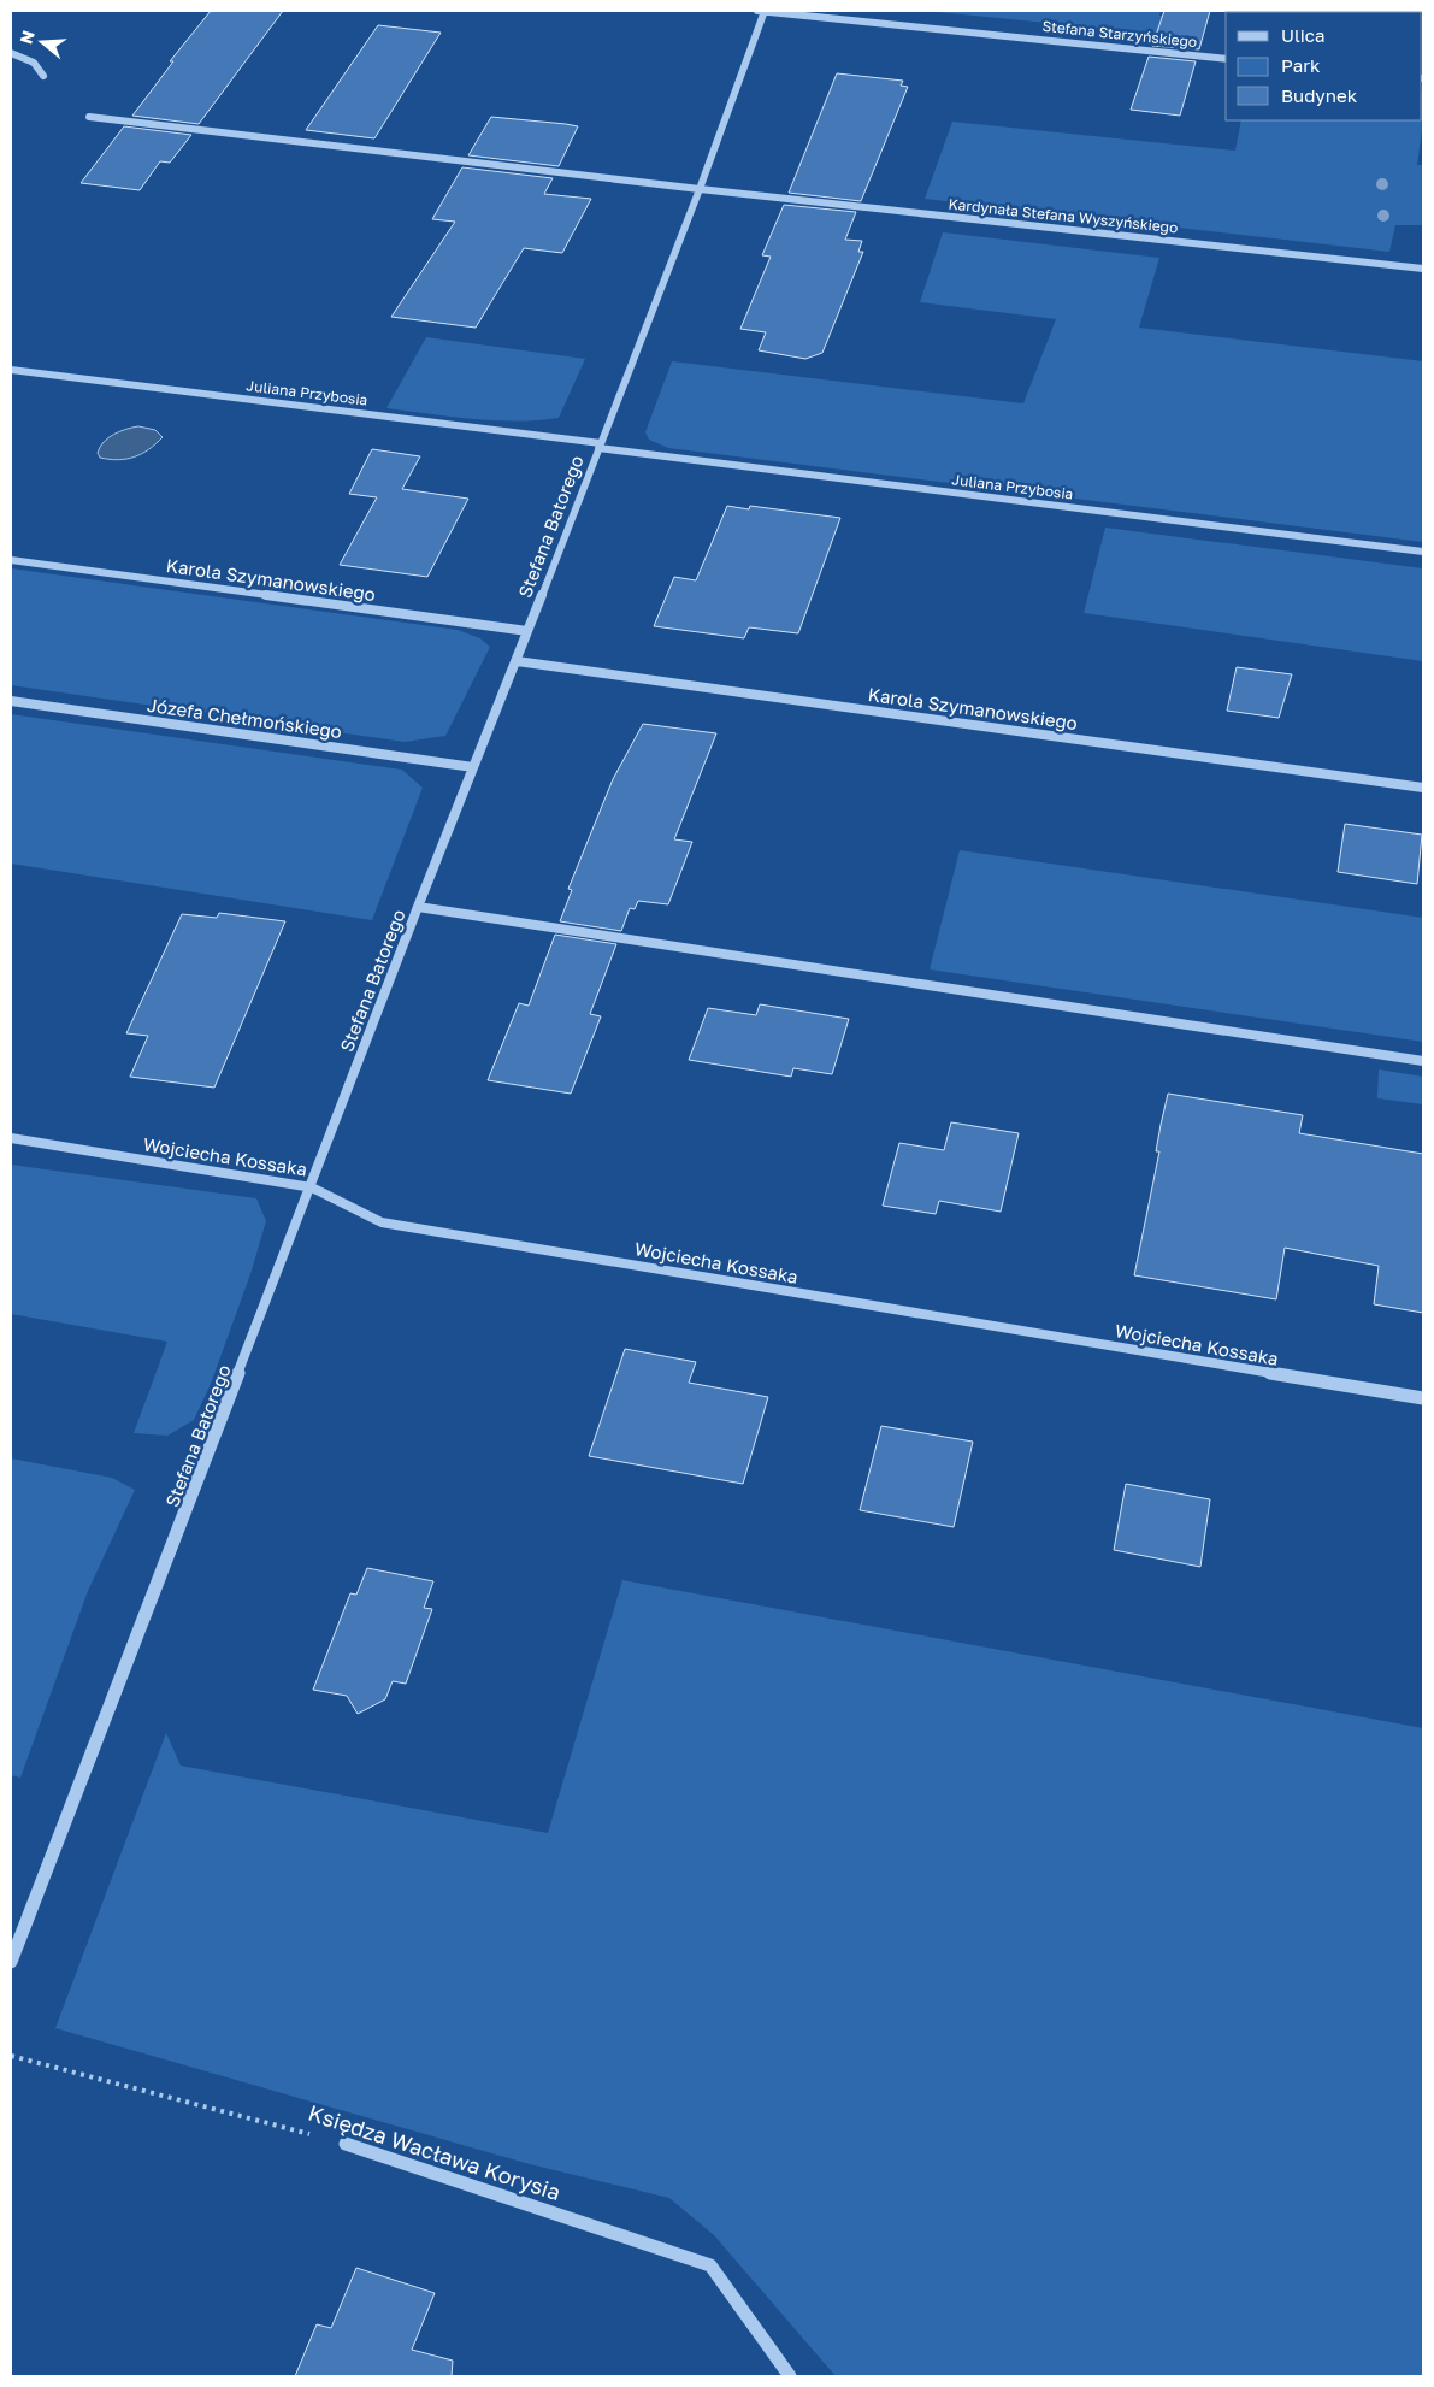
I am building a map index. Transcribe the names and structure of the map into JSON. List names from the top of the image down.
{
  "streets": {
    "street": [
      "Stefana Starzyńskiego",
      "Kardynała Stefana Wyszyńskiego",
      "Juliana Przybosia",
      "Stefana Batorego",
      "Karola Szymanowskiego",
      "Józefa Chełmońskiego",
      "Wojciecha Kossaka",
      "Księdza Wacława Korysia"
    ]
  },
  "crossings": [
    ["Stefana Starzyńskiego", "Stefana Batorego"],
    ["Kardynała Stefana Wyszyńskiego", "Stefana Batorego"],
    ["Juliana Przybosia", "Stefana Batorego"],
    ["Stefana Batorego", "Karola Szymanowskiego"],
    ["Stefana Batorego", "Józefa Chełmońskiego"],
    ["Stefana Batorego", "Wojciecha Kossaka"]
  ],
  "legend": ["Ulica", "Park", "Budynek"],
  "north": "left"
}
